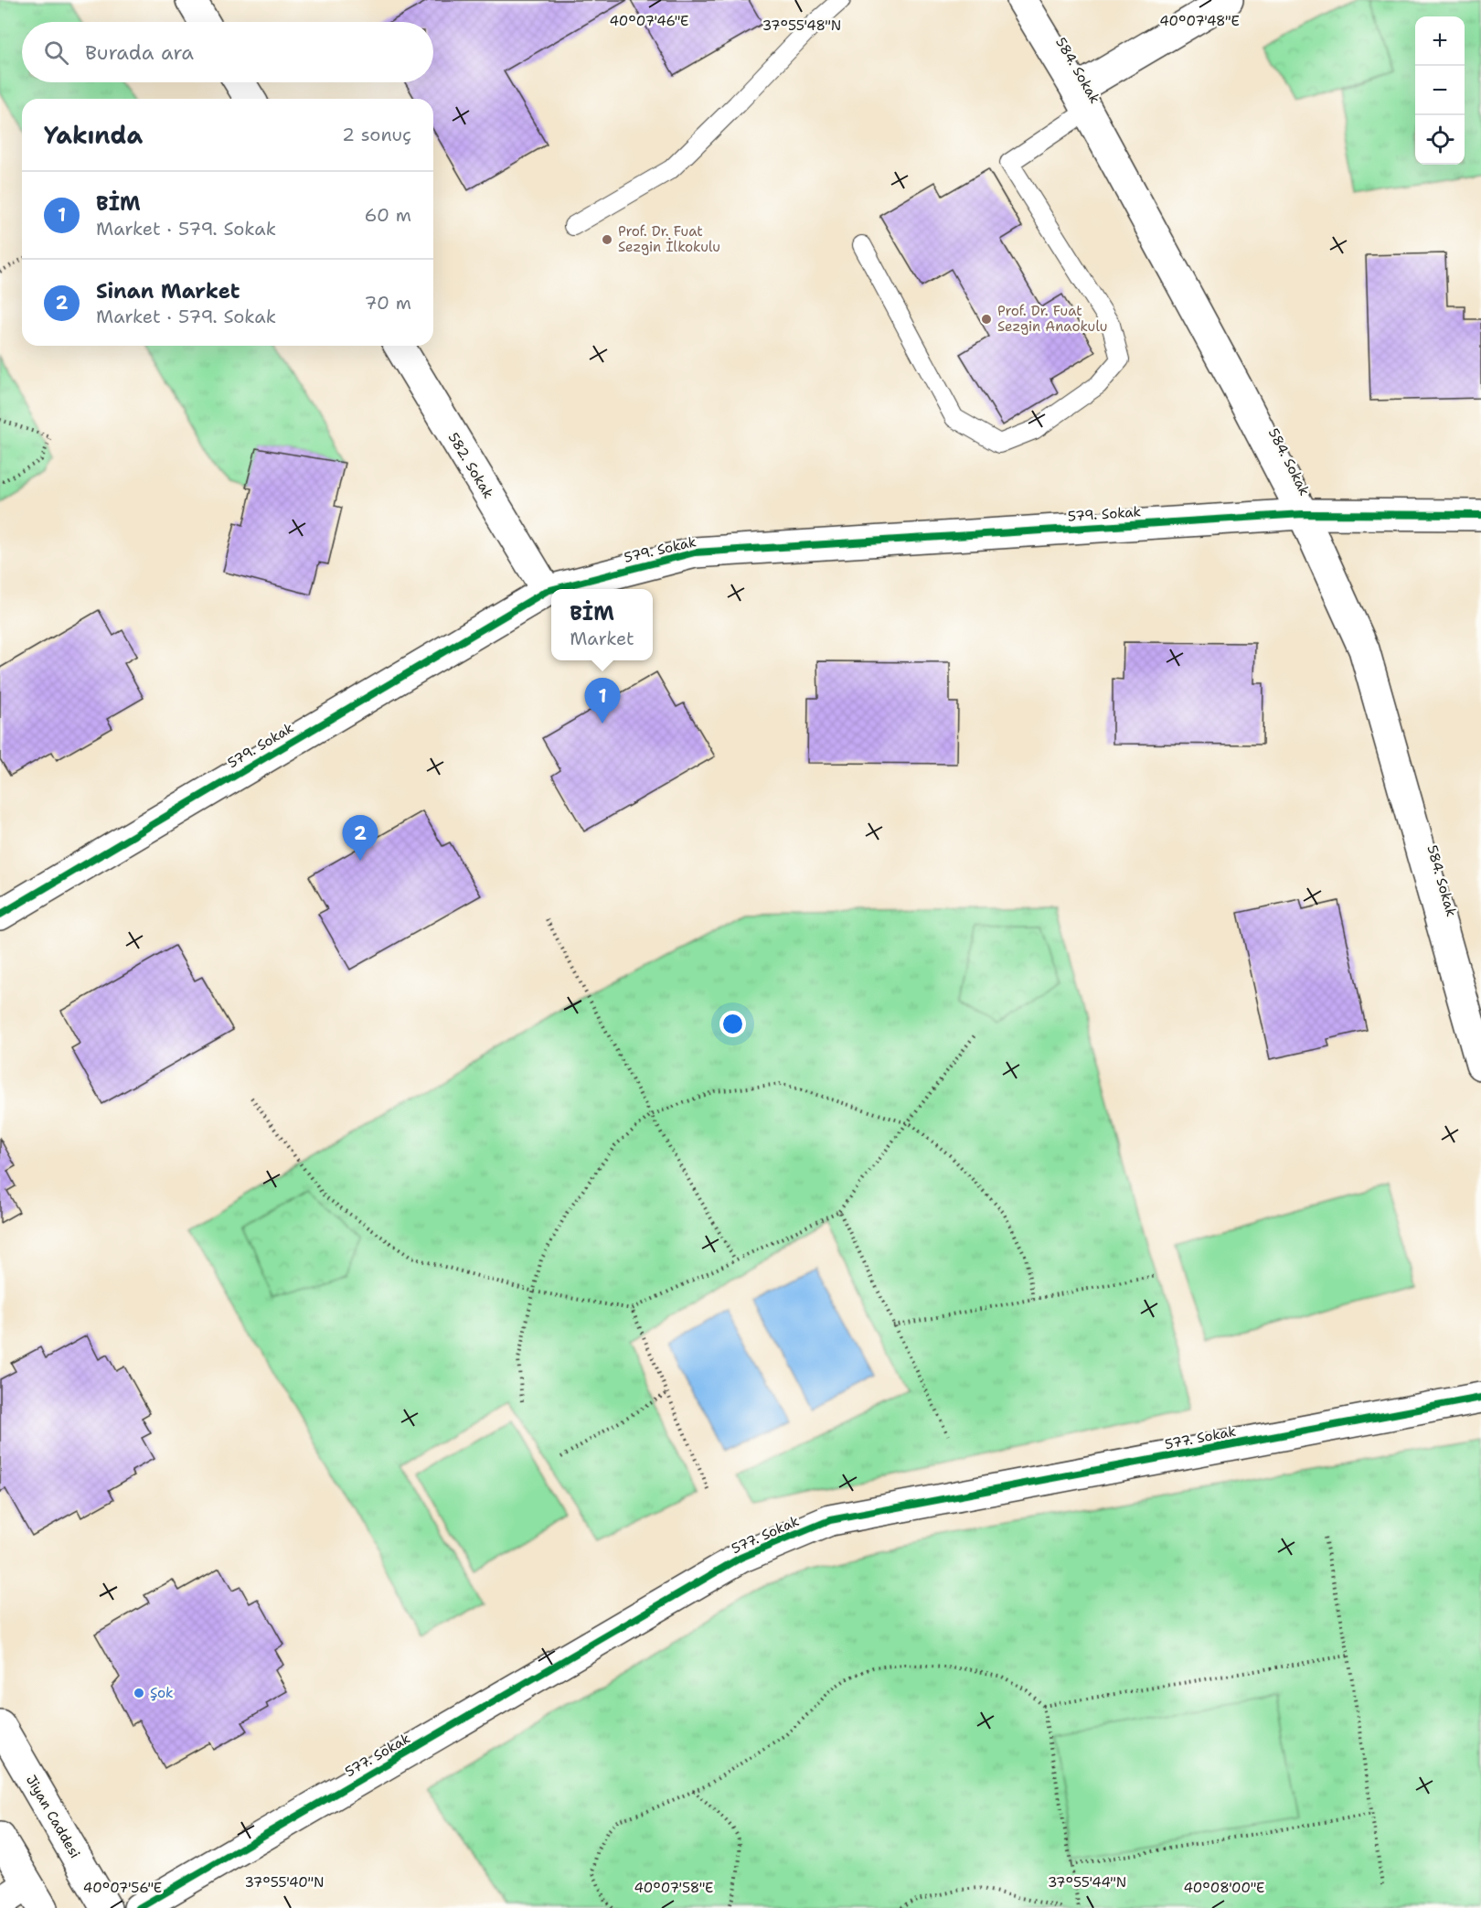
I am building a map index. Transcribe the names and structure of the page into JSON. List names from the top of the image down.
{
  "streets": {
    "street": [
      "584. Sokak",
      "582. Sokak",
      "579. Sokak",
      "577. Sokak",
      "Jiyan Caddesi"
    ]
  },
  "crossings": [
    ["584. Sokak", "579. Sokak"],
    ["582. Sokak", "579. Sokak"]
  ],
  "places": ["Prof. Dr. Fuat Sezgin İlkokulu", "Prof. Dr. Fuat Sezgin Anaokulu", "Şok"],
  "page": {
    "map_buttons": ["+", "−"],
    "search": "Burada ara",
    "heading": ["Yakında", "2 sonuç"],
    "list": [
      {
        "mark": "1",
        "name": "BİM",
        "note": "Market · 579. Sokak",
        "value": "60 m"
      },
      {
        "mark": "2",
        "name": "Sinan Market",
        "note": "Market · 579. Sokak",
        "value": "70 m"
      }
    ],
    "popup": ["BİM", "Market"],
    "pins": ["1", "2"]
  },
  "coordinates": [
    "40°07'46\"E",
    "40°07'48\"E",
    "37°55'48\"N",
    "37°55'40\"N",
    "37°55'44\"N",
    "40°07'56\"E",
    "40°07'58\"E",
    "40°08'00\"E"
  ]
}
